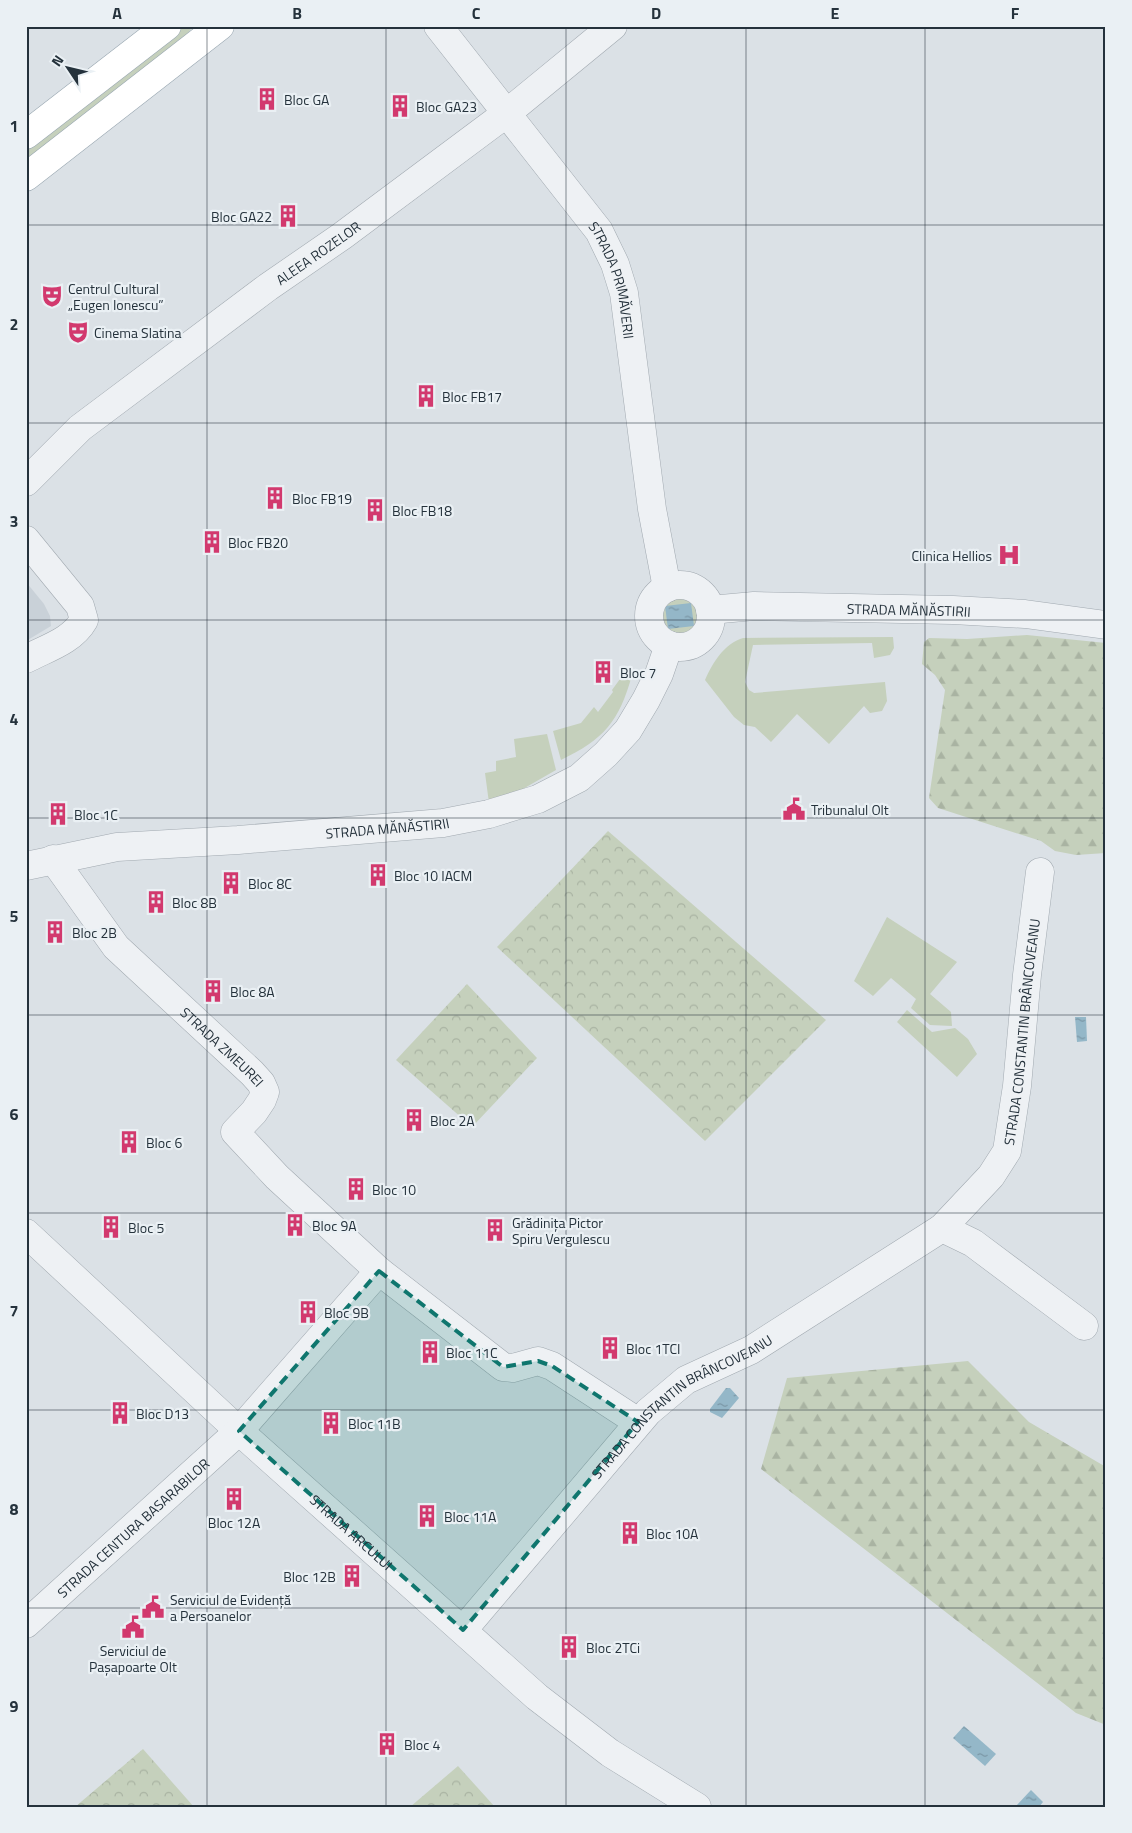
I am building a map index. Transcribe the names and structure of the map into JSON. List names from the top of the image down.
{
  "streets": {
    "street": [
      "ALEEA ROZELOR",
      "STRADA PRIMĂVERII",
      "STRADA MĂNĂSTIRII",
      "STRADA CONSTANTIN BRÂNCOVEANU",
      "STRADA ZMEUREI",
      "STRADA CENTURA BASARABILOR",
      "STRADA ARCULUI"
    ]
  },
  "crossings": [
    ["ALEEA ROZELOR", "STRADA PRIMĂVERII"],
    ["STRADA PRIMĂVERII", "STRADA MĂNĂSTIRII"],
    ["STRADA MĂNĂSTIRII", "STRADA ZMEUREI"],
    ["STRADA CONSTANTIN BRÂNCOVEANU", "STRADA ZMEUREI"],
    ["STRADA CONSTANTIN BRÂNCOVEANU", "STRADA ARCULUI"],
    ["STRADA CENTURA BASARABILOR", "STRADA ARCULUI"]
  ],
  "places": {
    "building": [
      "Bloc GA",
      "Bloc GA23",
      "Bloc GA22",
      "Bloc FB17",
      "Bloc FB19",
      "Bloc FB18",
      "Bloc FB20",
      "Bloc 7",
      "Bloc 1C",
      "Bloc 10 IACM",
      "Bloc 8C",
      "Bloc 8B",
      "Bloc 2B",
      "Bloc 8A",
      "Bloc 2A",
      "Bloc 6",
      "Bloc 10",
      "Bloc 9A",
      "Bloc 5",
      "Grădinița Pictor Spiru Vergulescu",
      "Bloc 9B",
      "Bloc 1TCI",
      "Bloc 11C",
      "Bloc D13",
      "Bloc 11B",
      "Bloc 12A",
      "Bloc 11A",
      "Bloc 10A",
      "Bloc 12B",
      "Bloc 2TCi",
      "Bloc 4"
    ],
    "theatre": ["Centrul Cultural „Eugen Ionescu”", "Cinema Slatina"],
    "hospital": ["Clinica Hellios"],
    "public building": ["Tribunalul Olt", "Serviciul de Evidență a Persoanelor", "Serviciul de Pașapoarte Olt"]
  },
  "north": "top left",
  "grid": {
    "columns": [
      "A",
      "B",
      "C",
      "D",
      "E",
      "F"
    ],
    "rows": [
      "1",
      "2",
      "3",
      "4",
      "5",
      "6",
      "7",
      "8",
      "9"
    ]
  }
}
